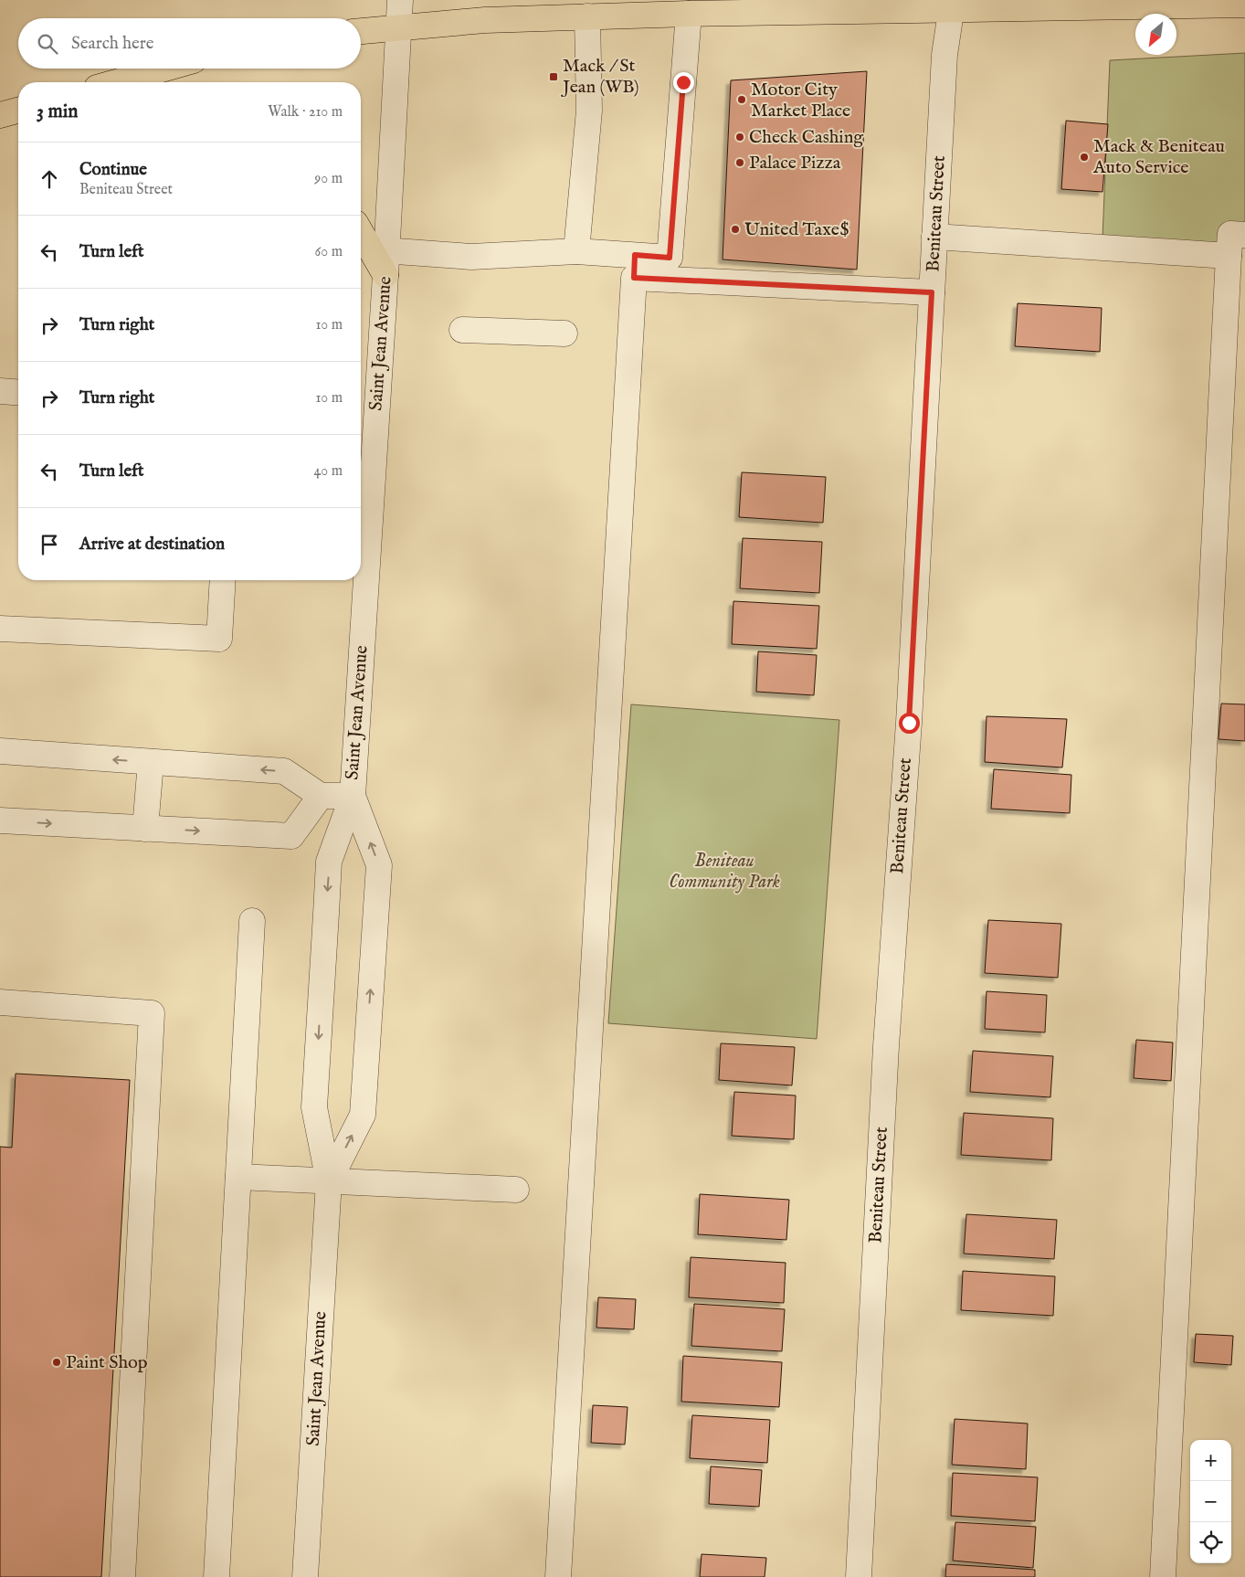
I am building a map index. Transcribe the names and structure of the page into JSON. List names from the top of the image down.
{
  "streets": {
    "street": ["Beniteau Street", "Saint Jean Avenue"]
  },
  "parks": ["Beniteau Community Park"],
  "places": {
    "transit": ["Mack / St Jean (WB)"],
    "other": [
      "Motor City Market Place",
      "Check Cashing",
      "Mack & Beniteau Auto Service",
      "Palace Pizza",
      "United Taxe$",
      "Paint Shop"
    ]
  },
  "north": "bottom left",
  "page": {
    "search": "Search here",
    "heading": ["3 min", "Walk · 210 m"],
    "list": [
      ["Continue", "Beniteau Street", "90 m"],
      ["Turn left", "60 m"],
      ["Turn right", "10 m"],
      ["Turn right", "10 m"],
      ["Turn left", "40 m"],
      "Arrive at destination"
    ],
    "map_buttons": ["+", "−"]
  }
}
